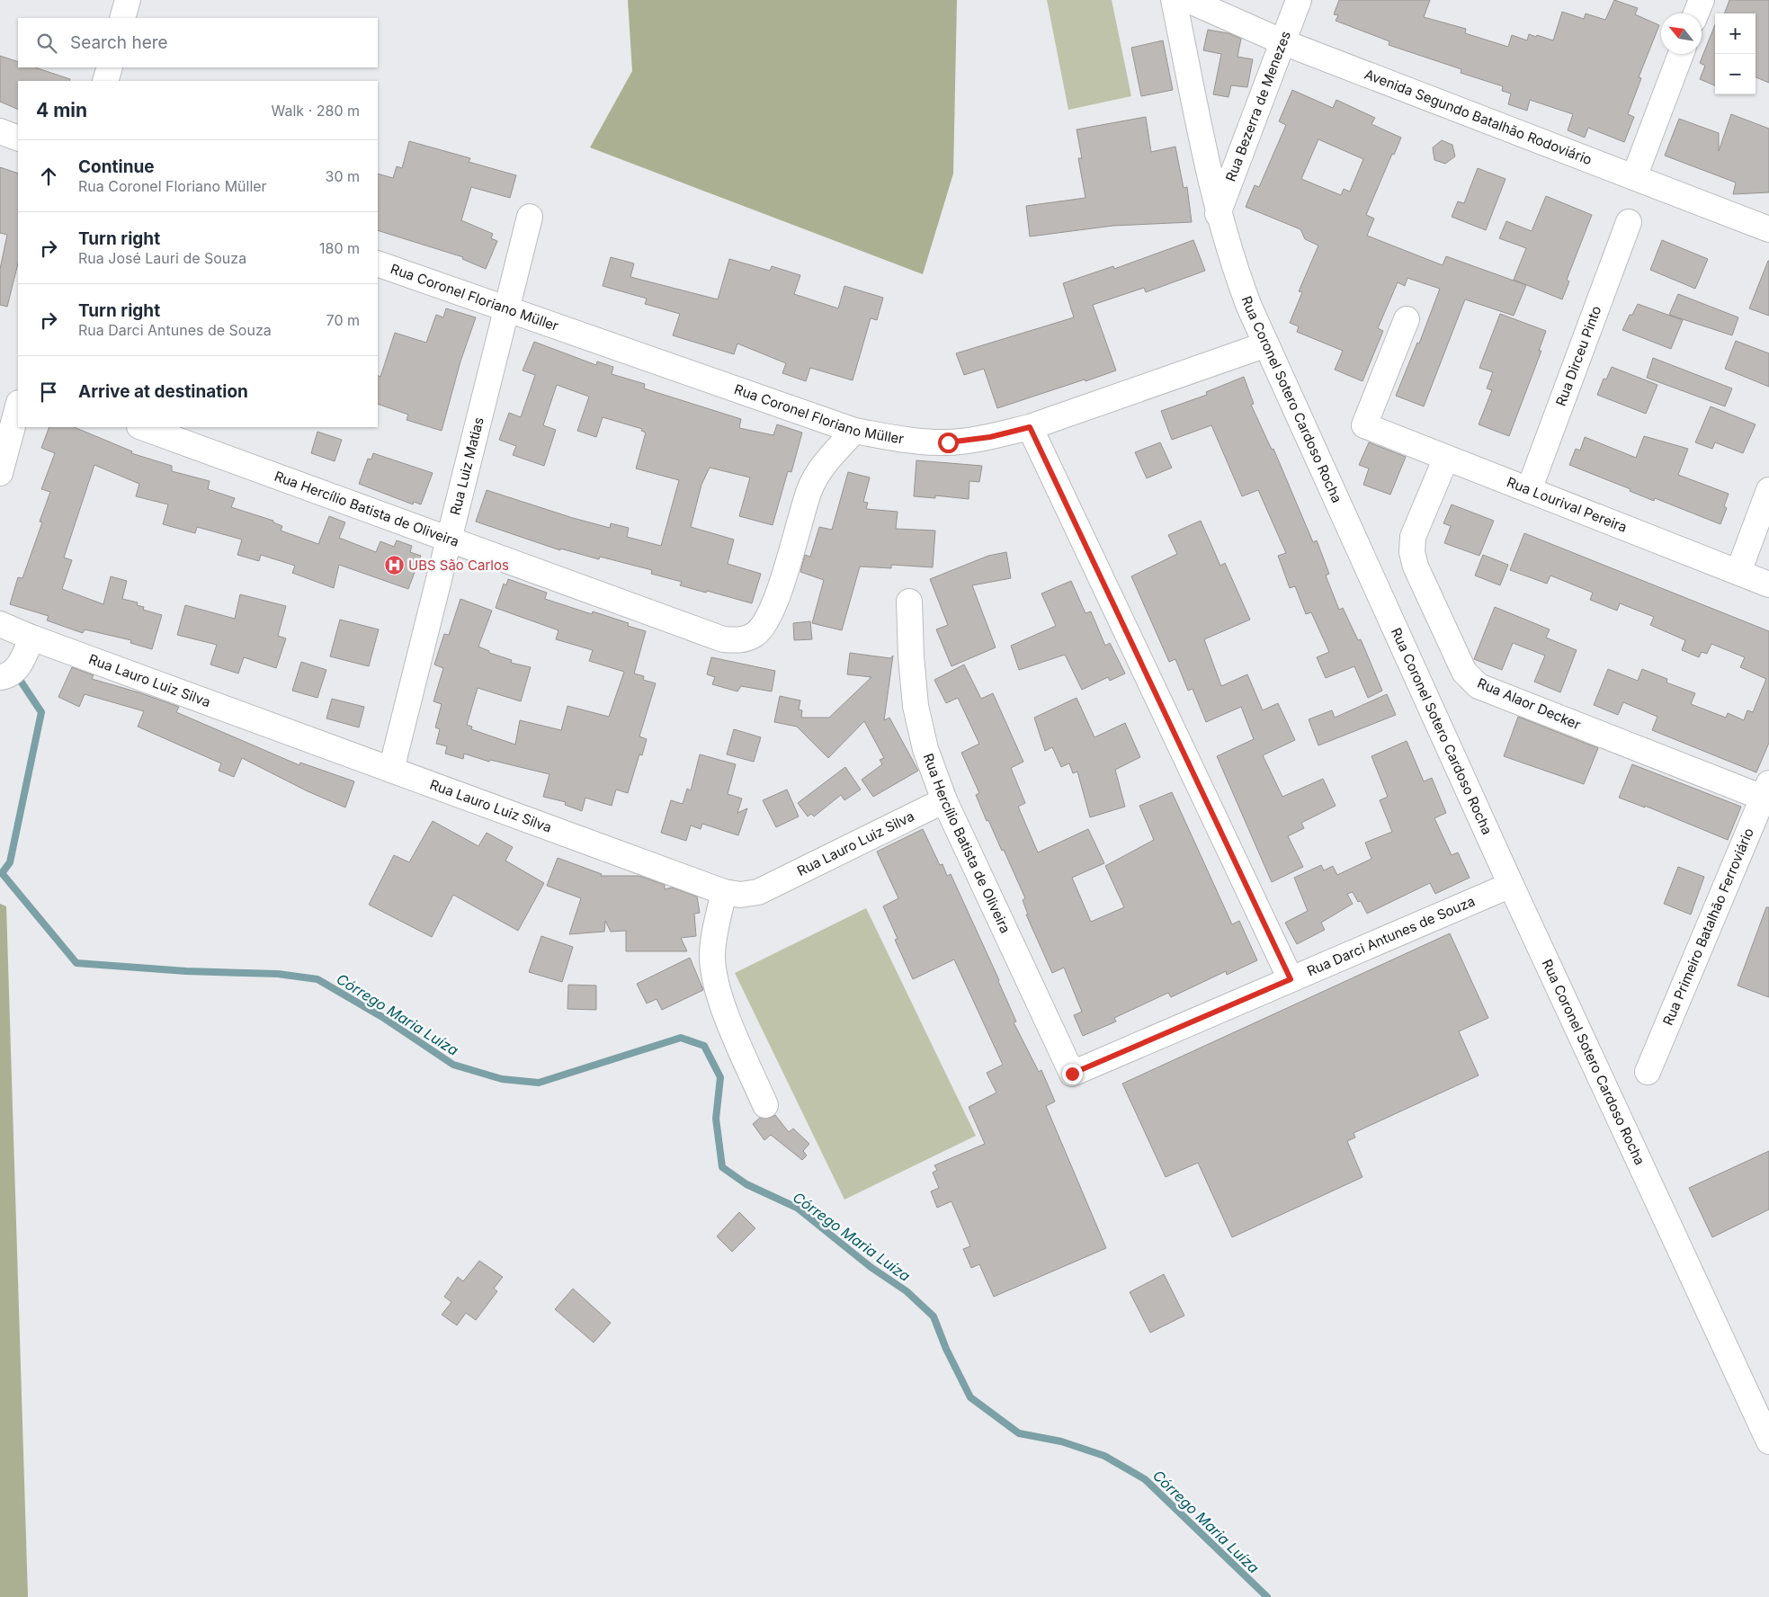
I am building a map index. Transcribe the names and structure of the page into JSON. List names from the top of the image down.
{
  "streets": {
    "street": [
      "Rua Bezerra de Menezes",
      "Avenida Segundo Batalhão Rodoviário",
      "Rua Coronel Floriano Müller",
      "Rua Dirceu Pinto",
      "Rua Coronel Sotero Cardoso Rocha",
      "Rua Luiz Matias",
      "Rua Lourival Pereira",
      "Rua Hercílio Batista de Oliveira",
      "Rua Lauro Luiz Silva",
      "Rua Alaor Decker",
      "Rua Primeiro Batalhão Ferroviário",
      "Rua Darci Antunes de Souza"
    ]
  },
  "crossings": [
    ["Rua Bezerra de Menezes", "Avenida Segundo Batalhão Rodoviário"],
    ["Rua Bezerra de Menezes", "Rua Coronel Sotero Cardoso Rocha"],
    ["Rua Coronel Floriano Müller", "Rua Coronel Sotero Cardoso Rocha"],
    ["Rua Coronel Floriano Müller", "Rua Luiz Matias"],
    ["Rua Coronel Floriano Müller", "Rua Hercílio Batista de Oliveira"],
    ["Rua Dirceu Pinto", "Rua Lourival Pereira"],
    ["Rua Coronel Sotero Cardoso Rocha", "Rua Darci Antunes de Souza"],
    ["Rua Luiz Matias", "Rua Hercílio Batista de Oliveira"],
    ["Rua Luiz Matias", "Rua Lauro Luiz Silva"],
    ["Rua Lourival Pereira", "Rua Alaor Decker"],
    ["Rua Hercílio Batista de Oliveira", "Rua Lauro Luiz Silva"],
    ["Rua Hercílio Batista de Oliveira", "Rua Darci Antunes de Souza"],
    ["Rua Alaor Decker", "Rua Primeiro Batalhão Ferroviário"]
  ],
  "water": ["Córrego Maria Luíza"],
  "places": {
    "hospital": ["UBS São Carlos"]
  },
  "north": "top left",
  "page": {
    "map_buttons": ["+", "−"],
    "search": "Search here",
    "heading": ["4 min", "Walk · 280 m"],
    "list": [
      ["Continue", "Rua Coronel Floriano Müller", "30 m"],
      ["Turn right", "Rua José Lauri de Souza", "180 m"],
      ["Turn right", "Rua Darci Antunes de Souza", "70 m"],
      "Arrive at destination"
    ]
  }
}
